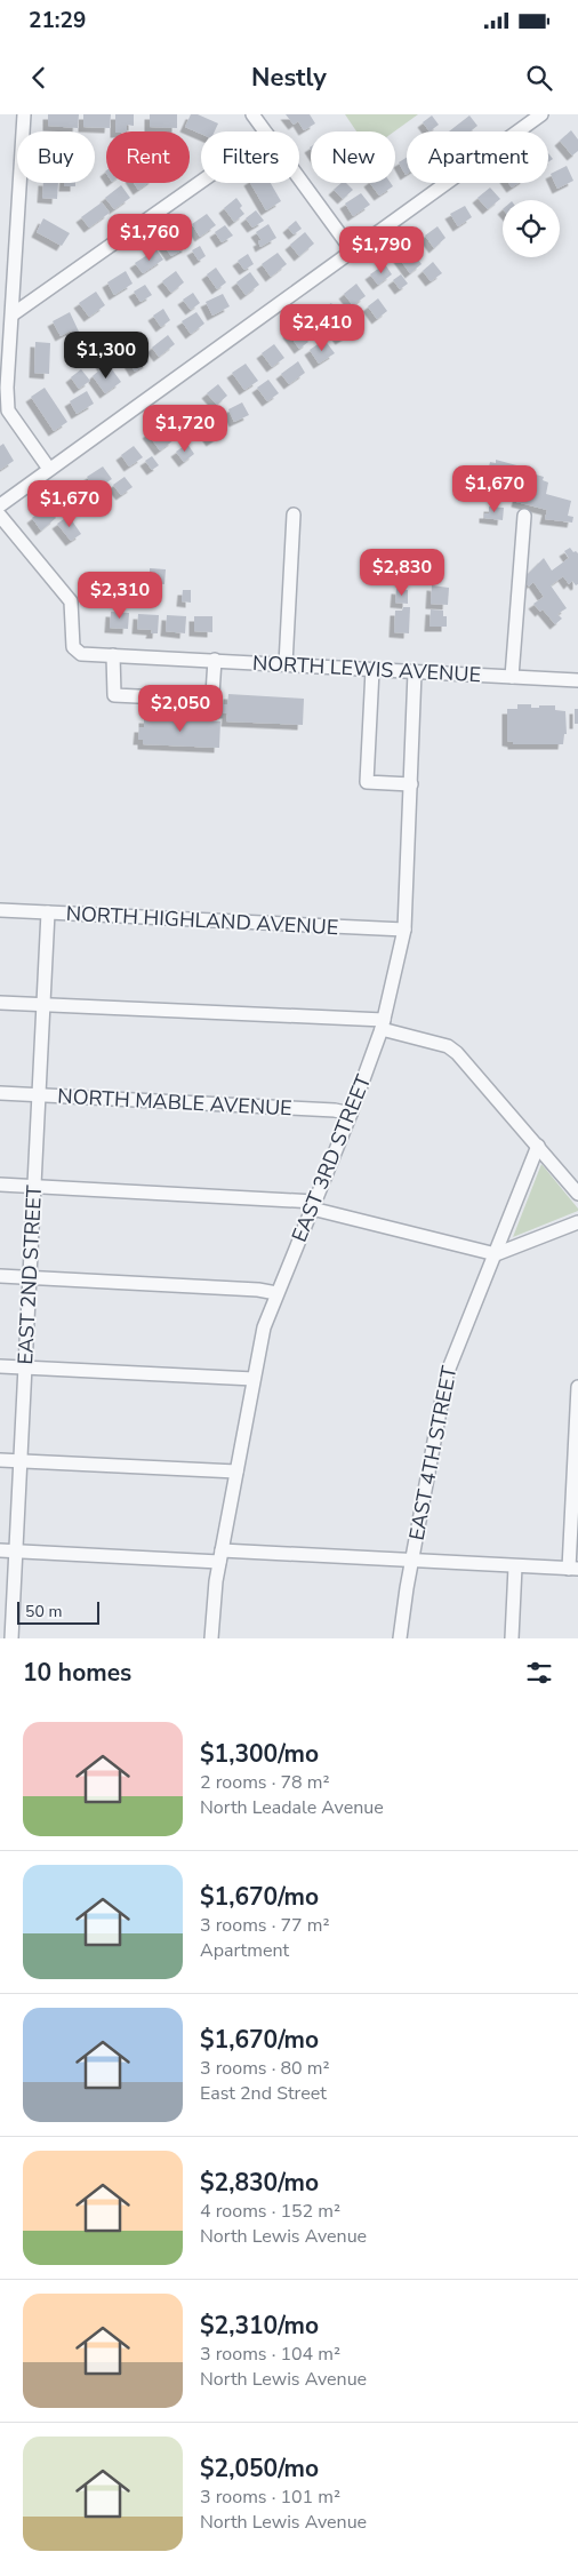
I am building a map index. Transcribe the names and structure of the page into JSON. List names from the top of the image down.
{
  "streets": {
    "street": [
      "NORTH LEWIS AVENUE",
      "NORTH HIGHLAND AVENUE",
      "NORTH MABLE AVENUE",
      "EAST 3RD STREET",
      "EAST 2ND STREET",
      "EAST 4TH STREET"
    ]
  },
  "crossings": [
    ["NORTH LEWIS AVENUE", "EAST 3RD STREET"],
    ["NORTH HIGHLAND AVENUE", "EAST 3RD STREET"],
    ["NORTH HIGHLAND AVENUE", "EAST 2ND STREET"],
    ["NORTH MABLE AVENUE", "EAST 3RD STREET"],
    ["NORTH MABLE AVENUE", "EAST 2ND STREET"]
  ],
  "scale_bar": "50 m",
  "page": {
    "status": "21:29",
    "header": "Nestly",
    "chip": [
      "Buy",
      "Rent",
      "Filters",
      "New",
      "Apartment"
    ],
    "price": [
      "$1,760",
      "$1,790",
      "$2,410",
      "$1,300",
      "$1,720",
      "$1,670",
      "$1,670",
      "$2,830",
      "$2,310",
      "$2,050"
    ],
    "scale": "50 m",
    "heading": "10 homes",
    "list": [
      {
        "name": "$1,300/mo",
        "note": "2 rooms · 78 m² · North Leadale Avenue"
      },
      {
        "name": "$1,670/mo",
        "note": "3 rooms · 77 m² · Apartment"
      },
      {
        "name": "$1,670/mo",
        "note": "3 rooms · 80 m² · East 2nd Street"
      },
      {
        "name": "$2,830/mo",
        "note": "4 rooms · 152 m² · North Lewis Avenue"
      },
      {
        "name": "$2,310/mo",
        "note": "3 rooms · 104 m² · North Lewis Avenue"
      },
      {
        "name": "$2,050/mo",
        "note": "3 rooms · 101 m² · North Lewis Avenue"
      }
    ]
  }
}
